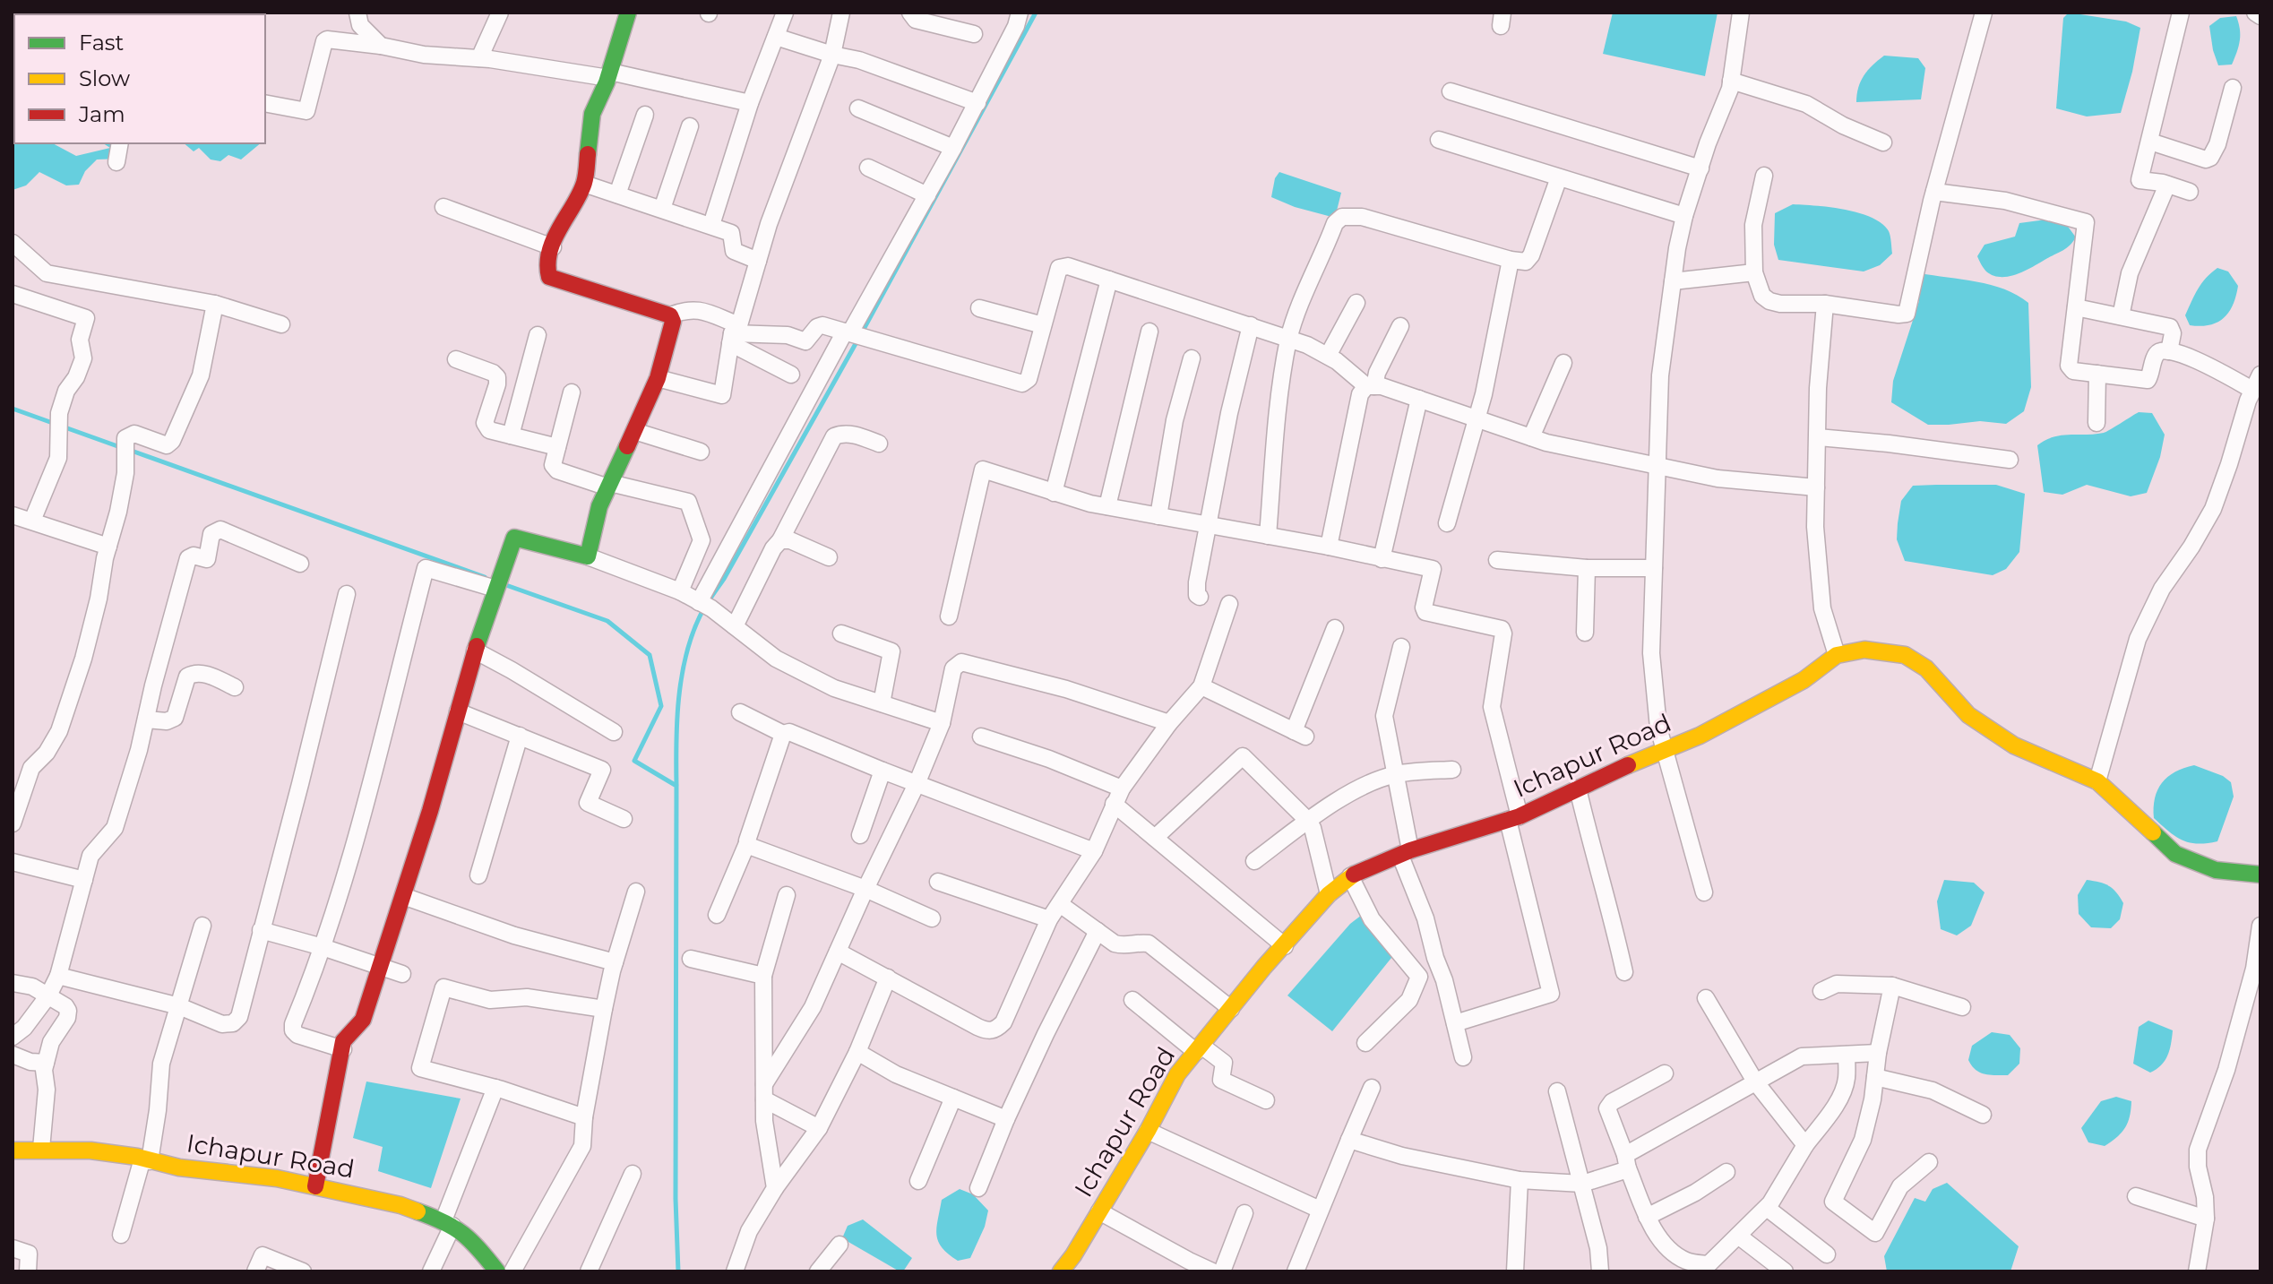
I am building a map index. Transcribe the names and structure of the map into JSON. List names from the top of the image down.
{
  "streets": {
    "street": ["Ichapur Road"]
  },
  "legend": ["Fast", "Slow", "Jam"]
}
